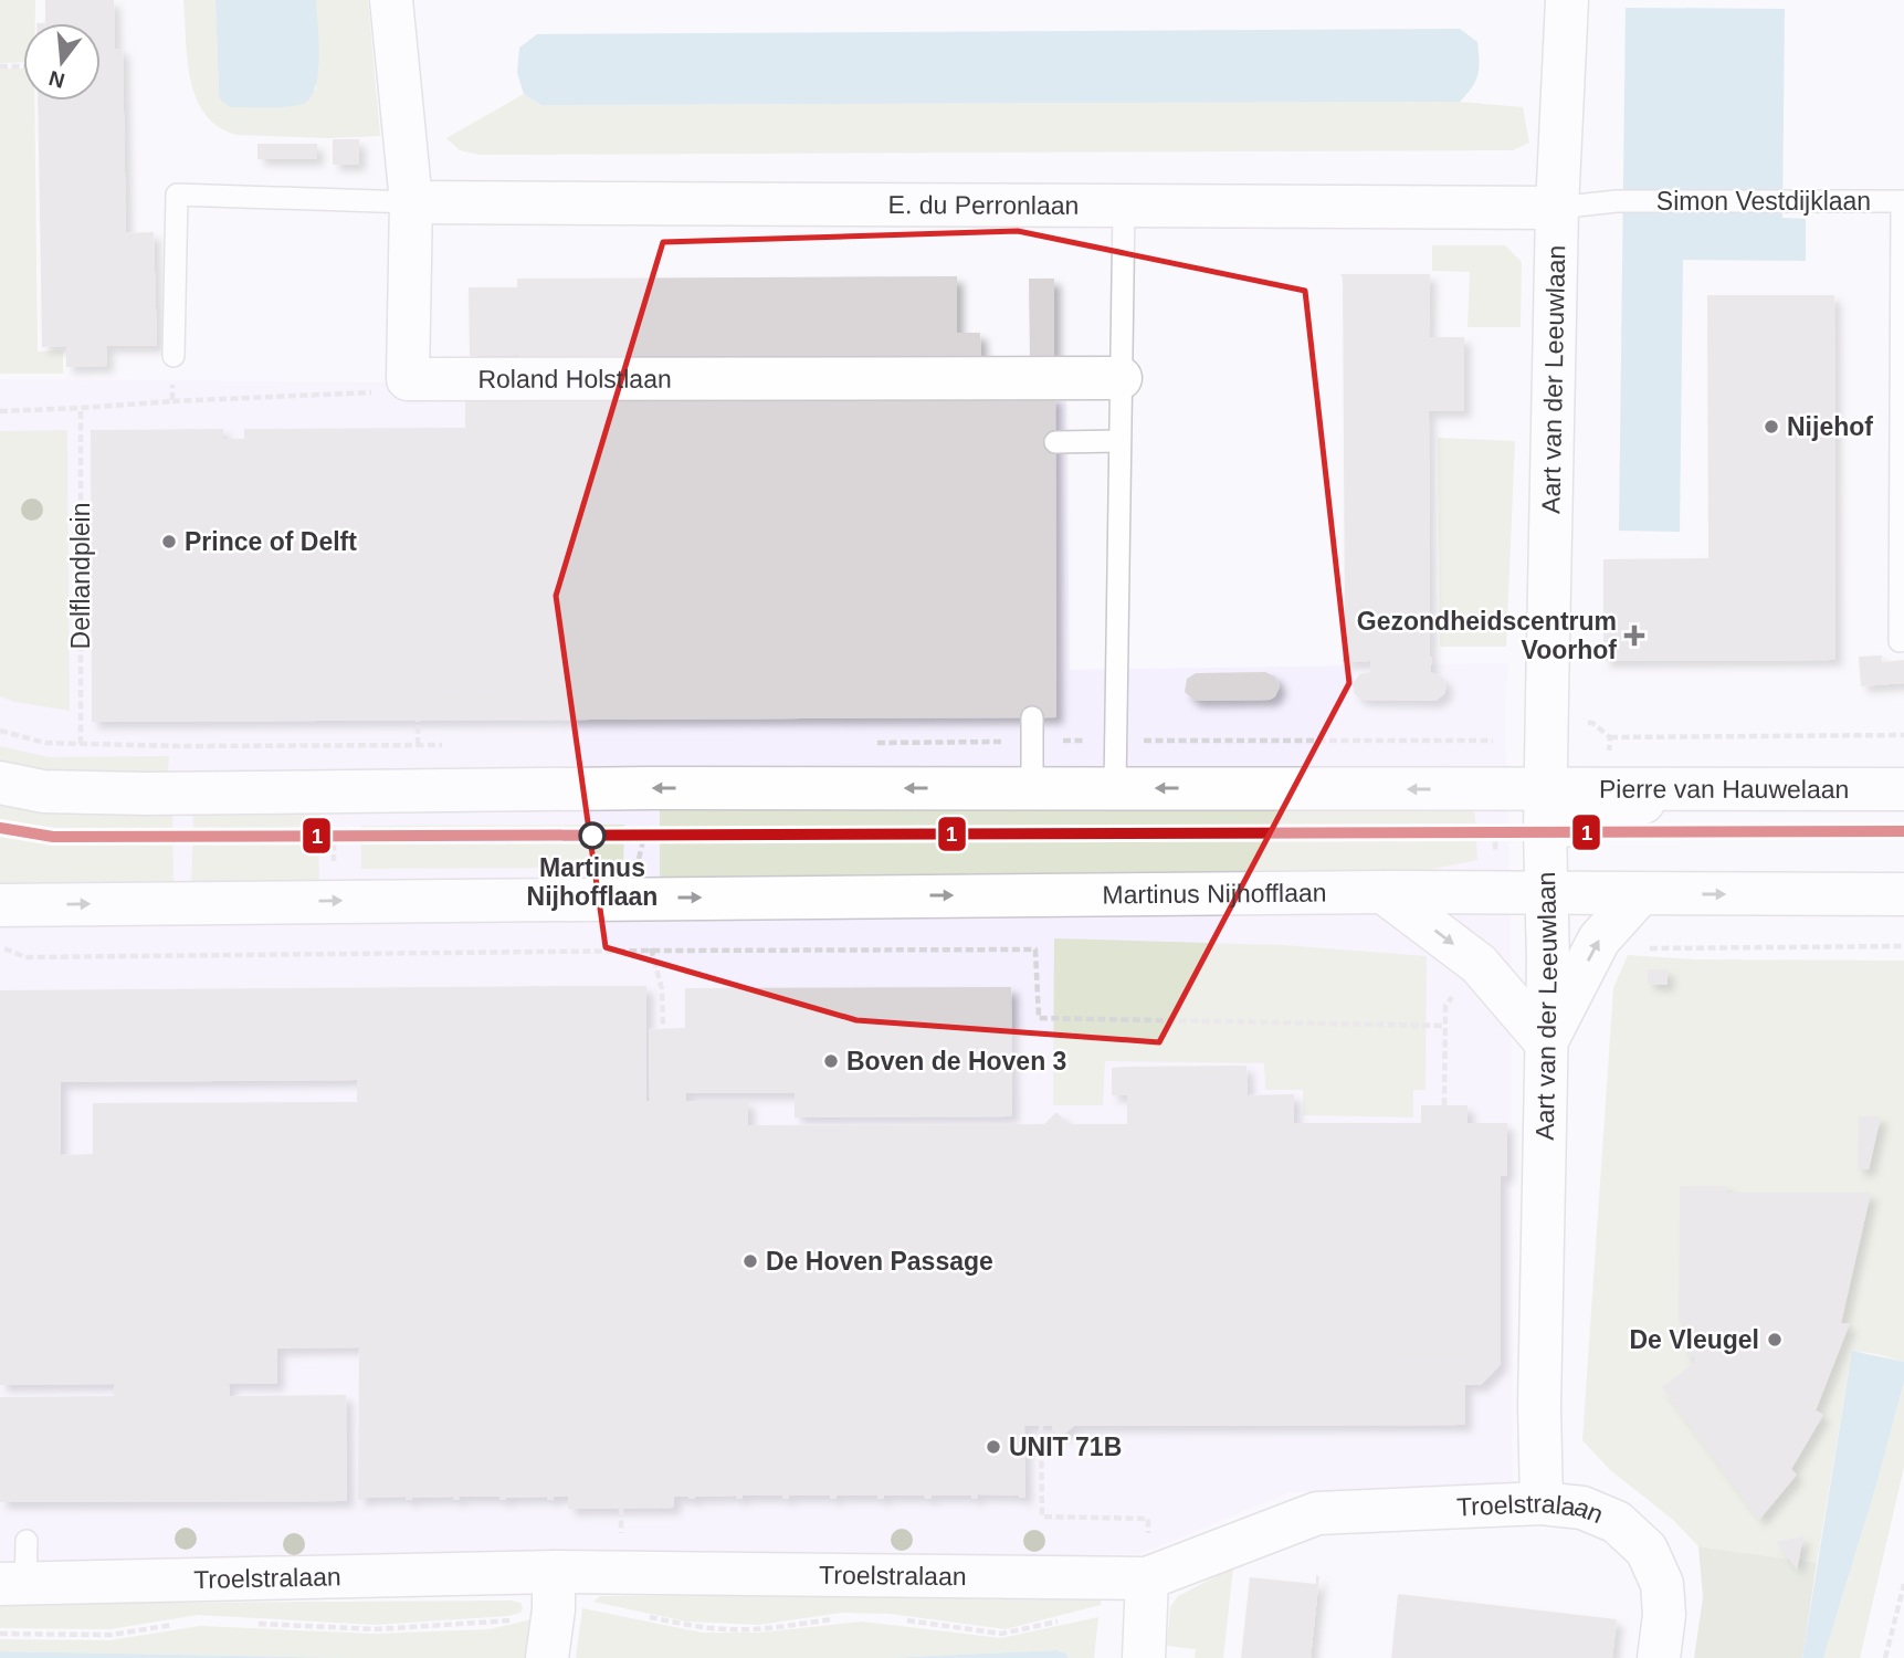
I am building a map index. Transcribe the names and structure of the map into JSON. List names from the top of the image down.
{
  "streets": {
    "street": [
      "E. du Perronlaan",
      "Roland Holstlaan",
      "Aart van der Leeuwlaan",
      "Pierre van Hauwelaan",
      "Martinus Nijhofflaan",
      "Troelstralaan"
    ],
    "lane": ["Simon Vestdijklaan"],
    "path": ["Delflandplein"]
  },
  "crossings": [
    ["Simon Vestdijklaan", "E. du Perronlaan"],
    ["Simon Vestdijklaan", "Aart van der Leeuwlaan"],
    ["E. du Perronlaan", "Aart van der Leeuwlaan"],
    ["Aart van der Leeuwlaan", "Pierre van Hauwelaan"],
    ["Aart van der Leeuwlaan", "Martinus Nijhofflaan"],
    ["Aart van der Leeuwlaan", "Troelstralaan"]
  ],
  "places": {
    "other": [
      "Nijehof",
      "Prince of Delft",
      "Martinus Nijhofflaan",
      "Boven de Hoven 3",
      "De Hoven Passage",
      "De Vleugel",
      "UNIT 71B"
    ],
    "health": ["Gezondheidscentrum Voorhof"]
  },
  "lines": ["transit line 1"],
  "north": "bottom"
}
